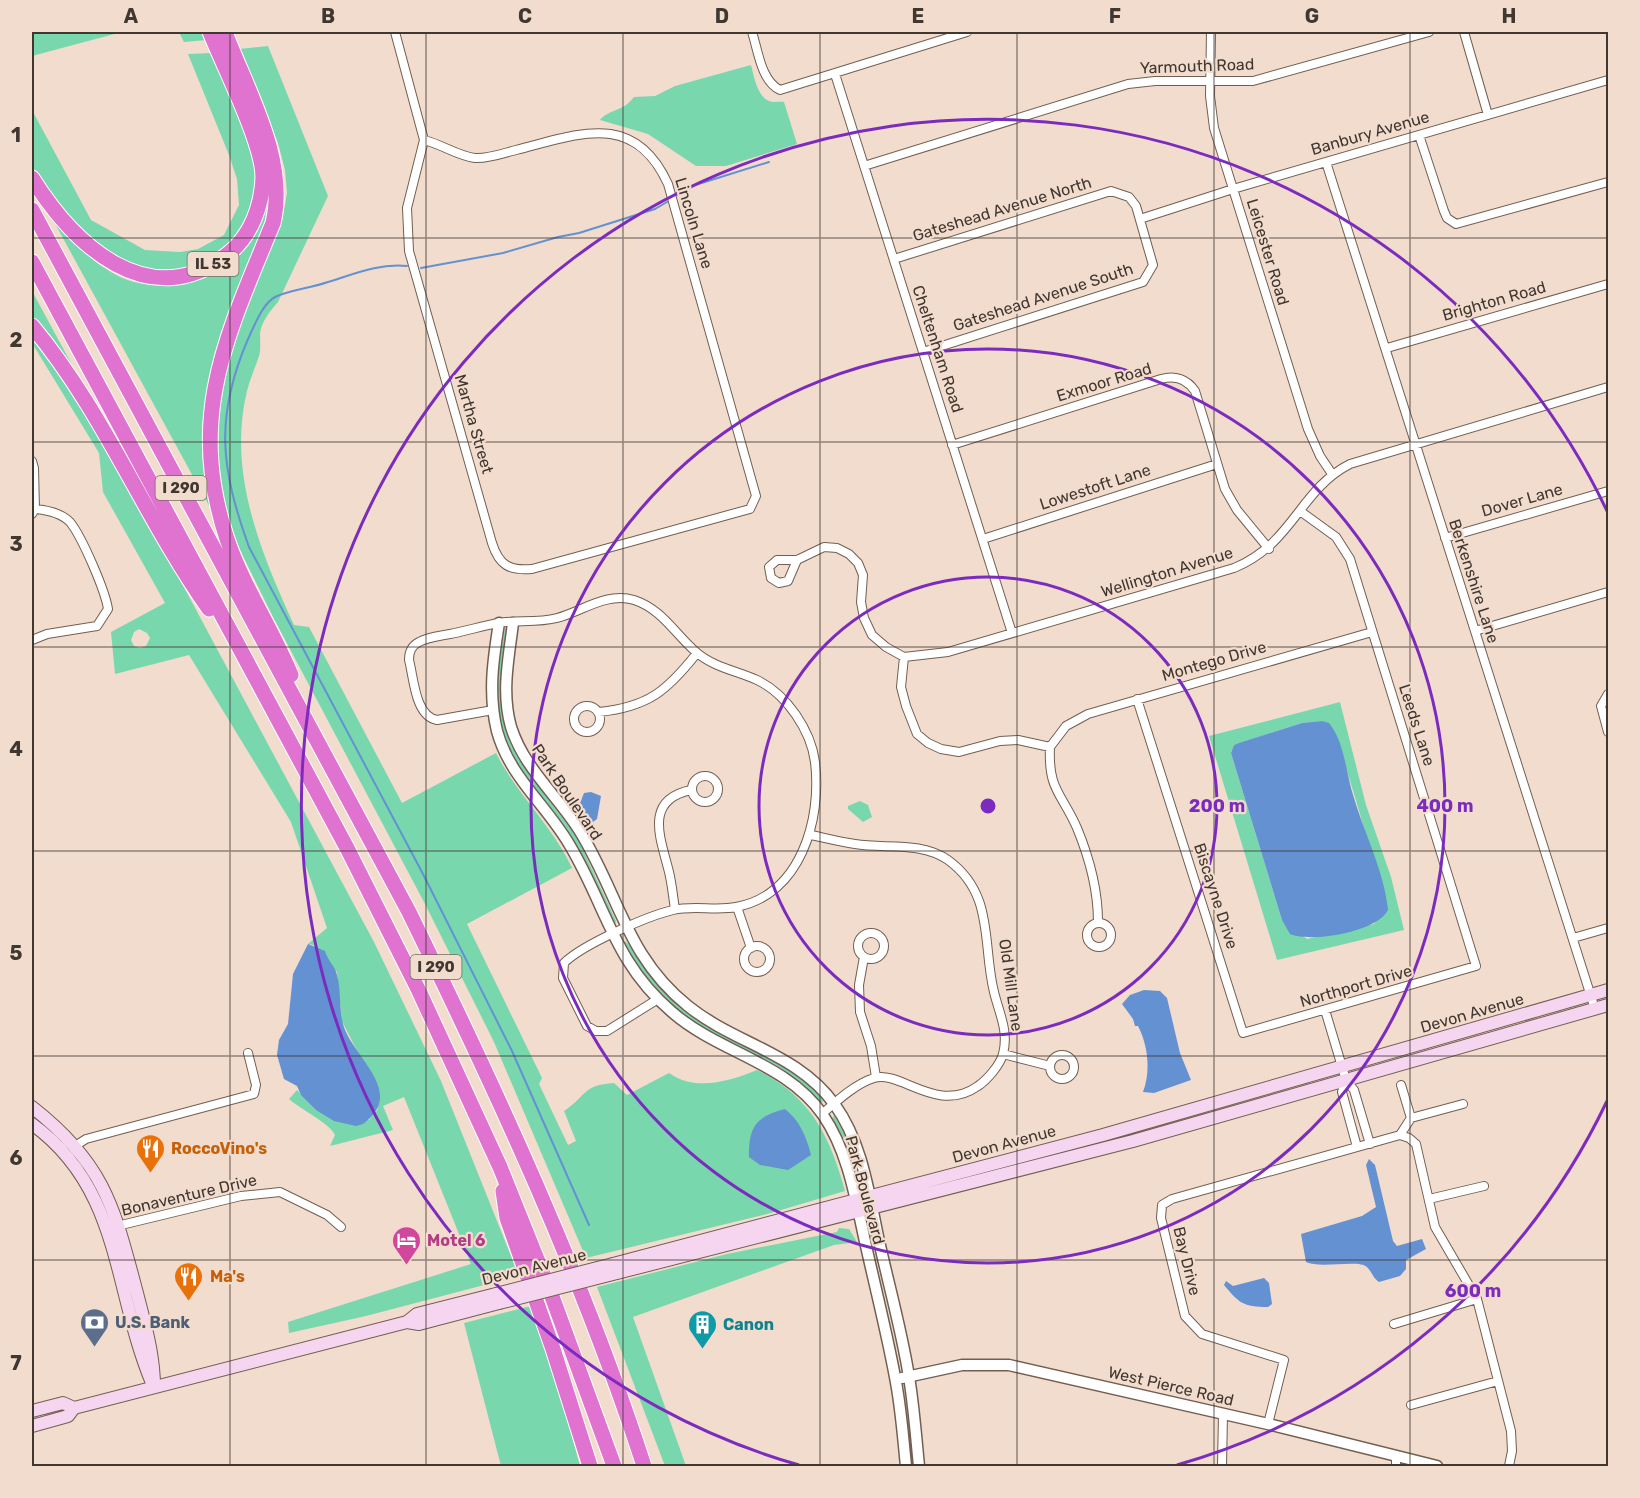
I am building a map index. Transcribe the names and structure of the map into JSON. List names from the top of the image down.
{
  "streets": {
    "highway": ["IL 53", "I 290"],
    "main road": ["Devon Avenue"],
    "street": [
      "Yarmouth Road",
      "Banbury Avenue",
      "Gateshead Avenue North",
      "Lincoln Lane",
      "Leicester Road",
      "Gateshead Avenue South",
      "Brighton Road",
      "Cheltenham Road",
      "Exmoor Road",
      "Martha Street",
      "Lowestoft Lane",
      "Dover Lane",
      "Wellington Avenue",
      "Berkenshire Lane",
      "Montego Drive",
      "Leeds Lane",
      "Park Boulevard",
      "Biscayne Drive",
      "Old Mill Lane",
      "Northport Drive",
      "Bonaventure Drive",
      "Bay Drive",
      "West Pierce Road"
    ]
  },
  "crossings": [
    ["Yarmouth Road", "Leicester Road"],
    ["Yarmouth Road", "Cheltenham Road"],
    ["Banbury Avenue", "Gateshead Avenue North"],
    ["Banbury Avenue", "Leicester Road"],
    ["Banbury Avenue", "Gateshead Avenue South"],
    ["Banbury Avenue", "Berkenshire Lane"],
    ["Gateshead Avenue North", "Gateshead Avenue South"],
    ["Gateshead Avenue North", "Cheltenham Road"],
    ["Lincoln Lane", "Martha Street"],
    ["Leicester Road", "Wellington Avenue"],
    ["Gateshead Avenue South", "Cheltenham Road"],
    ["Brighton Road", "Berkenshire Lane"],
    ["Cheltenham Road", "Exmoor Road"],
    ["Cheltenham Road", "Lowestoft Lane"],
    ["Cheltenham Road", "Wellington Avenue"],
    ["Exmoor Road", "Lowestoft Lane"],
    ["Exmoor Road", "Wellington Avenue"],
    ["Dover Lane", "Berkenshire Lane"],
    ["Wellington Avenue", "Berkenshire Lane"],
    ["Wellington Avenue", "Leeds Lane"],
    ["Berkenshire Lane", "Devon Avenue"],
    ["Montego Drive", "Leeds Lane"],
    ["Montego Drive", "Biscayne Drive"],
    ["Leeds Lane", "Northport Drive"],
    ["Park Boulevard", "Devon Avenue"],
    ["Park Boulevard", "West Pierce Road"],
    ["Biscayne Drive", "Northport Drive"],
    ["Bay Drive", "West Pierce Road"]
  ],
  "places": {
    "restaurant": ["RoccoVino's", "Ma's"],
    "hotel": ["Motel 6"],
    "bank": ["U.S. Bank"],
    "building": ["Canon"]
  },
  "grid": {
    "columns": [
      "A",
      "B",
      "C",
      "D",
      "E",
      "F",
      "G",
      "H"
    ],
    "rows": [
      "1",
      "2",
      "3",
      "4",
      "5",
      "6",
      "7"
    ]
  },
  "rings": ["200 m", "400 m", "600 m"]
}
